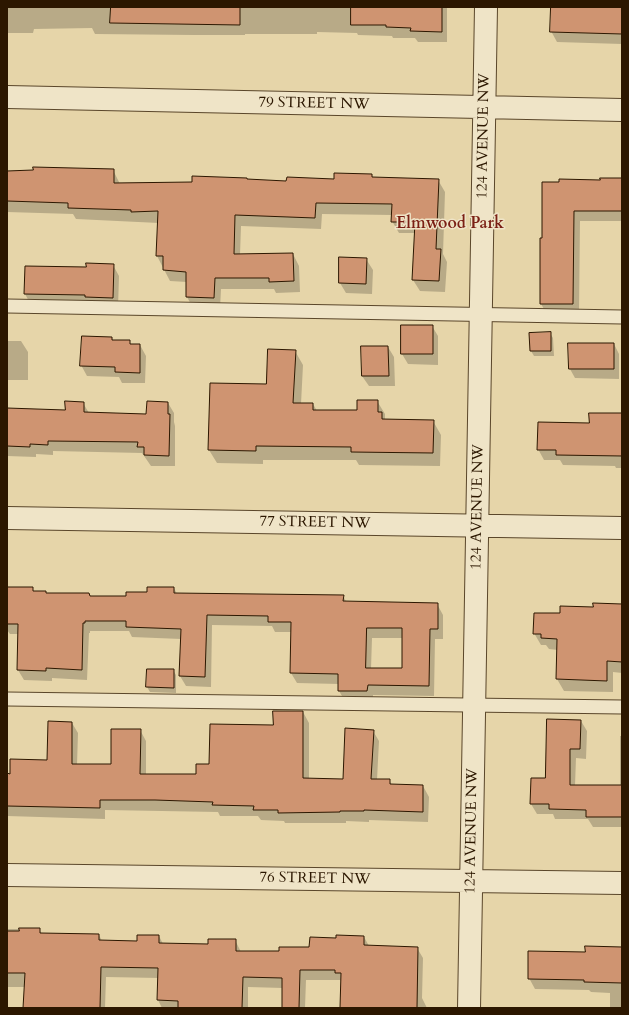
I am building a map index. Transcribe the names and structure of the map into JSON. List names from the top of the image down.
{
  "streets": {
    "street": [
      "79 STREET NW",
      "124 AVENUE NW",
      "77 STREET NW",
      "76 STREET NW"
    ]
  },
  "crossings": [
    ["79 STREET NW", "124 AVENUE NW"],
    ["124 AVENUE NW", "77 STREET NW"],
    ["124 AVENUE NW", "76 STREET NW"]
  ],
  "districts": ["Elmwood Park"]
}
